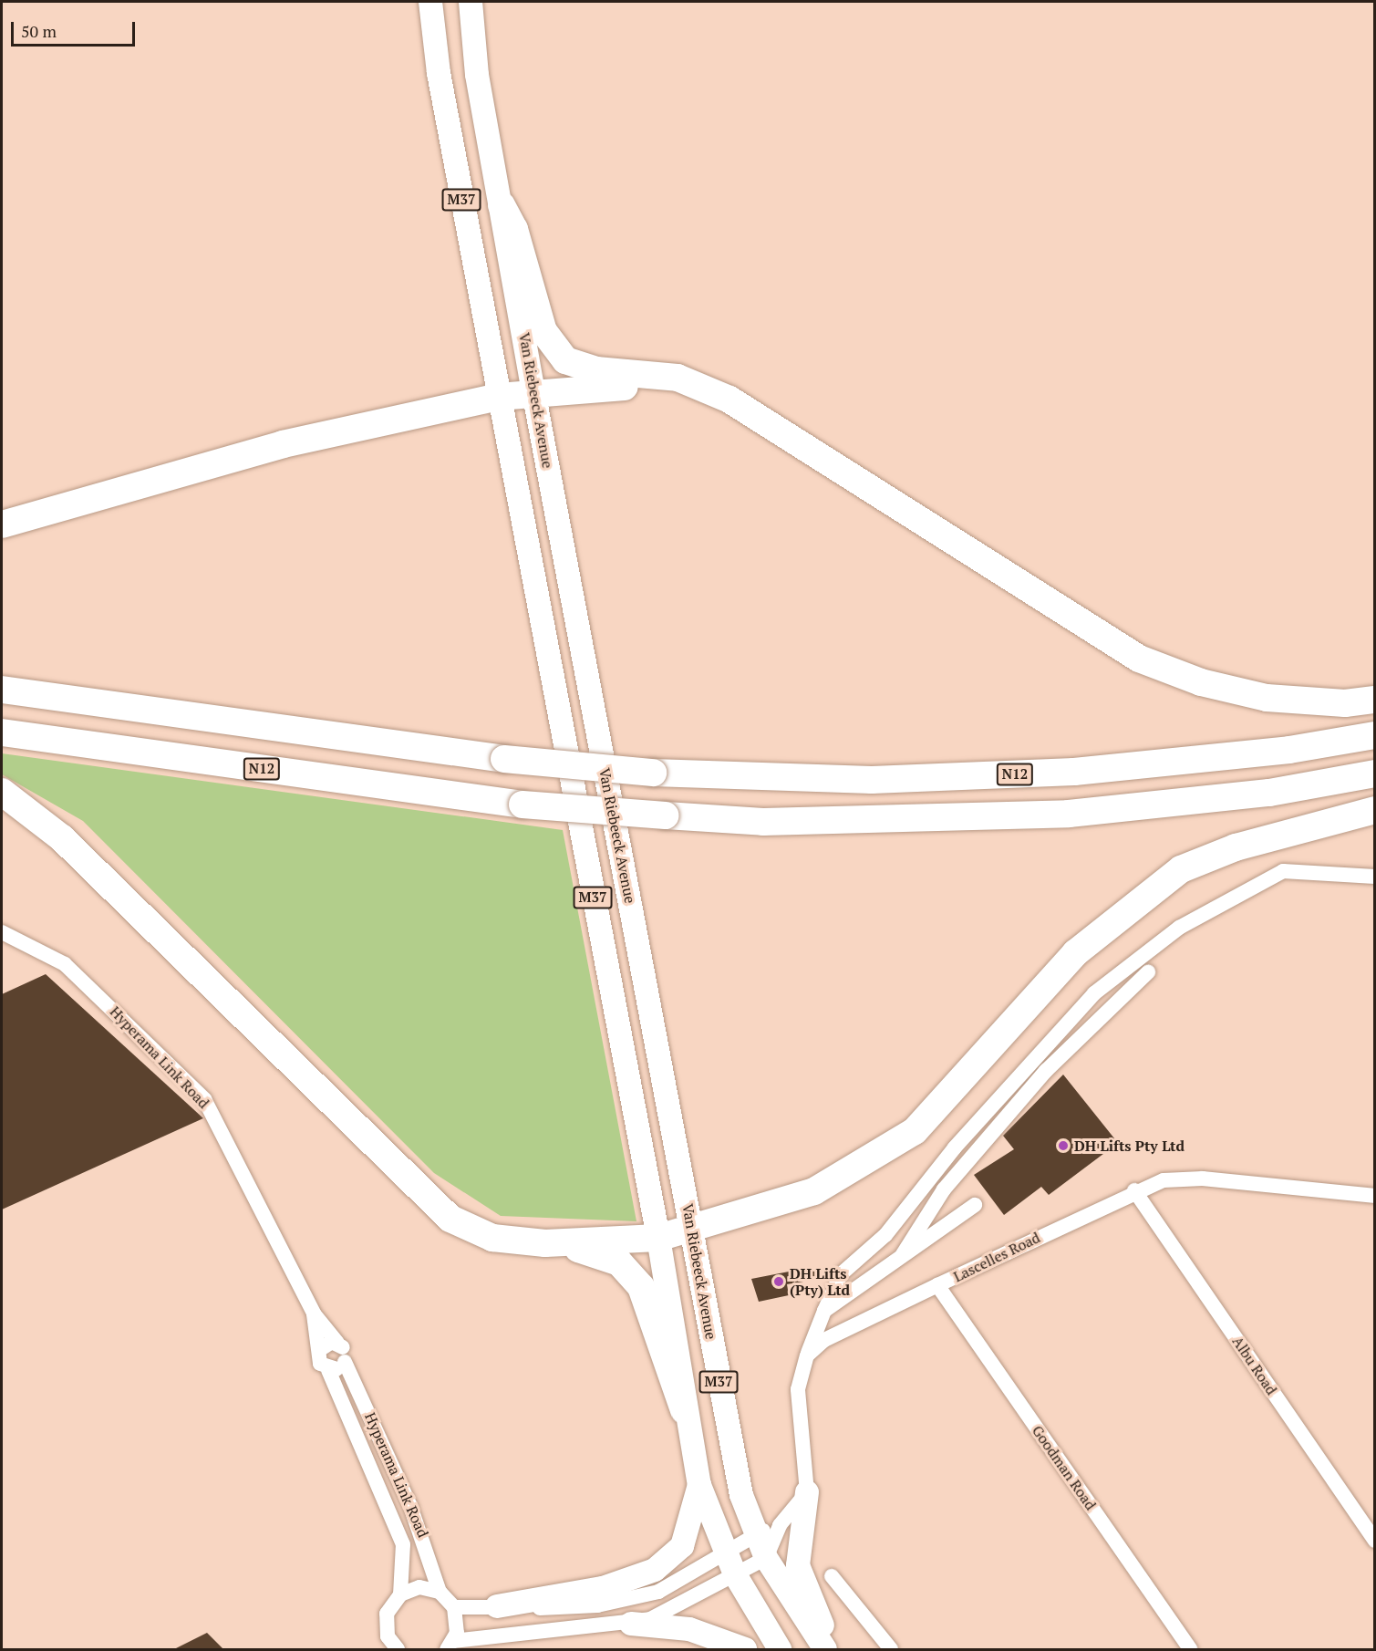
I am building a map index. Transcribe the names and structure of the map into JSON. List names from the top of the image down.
{
  "streets": {
    "highway": ["N12"],
    "main road": ["M37", "Van Riebeeck Avenue"],
    "street": [
      "Hyperama Link Road",
      "Lascelles Road",
      "Albu Road",
      "Goodman Road"
    ]
  },
  "crossings": [
    ["Lascelles Road", "Albu Road"],
    ["Lascelles Road", "Goodman Road"]
  ],
  "places": ["DH Lifts Pty Ltd", "DH Lifts (Pty) Ltd"],
  "scale_bar": "50 m"
}
